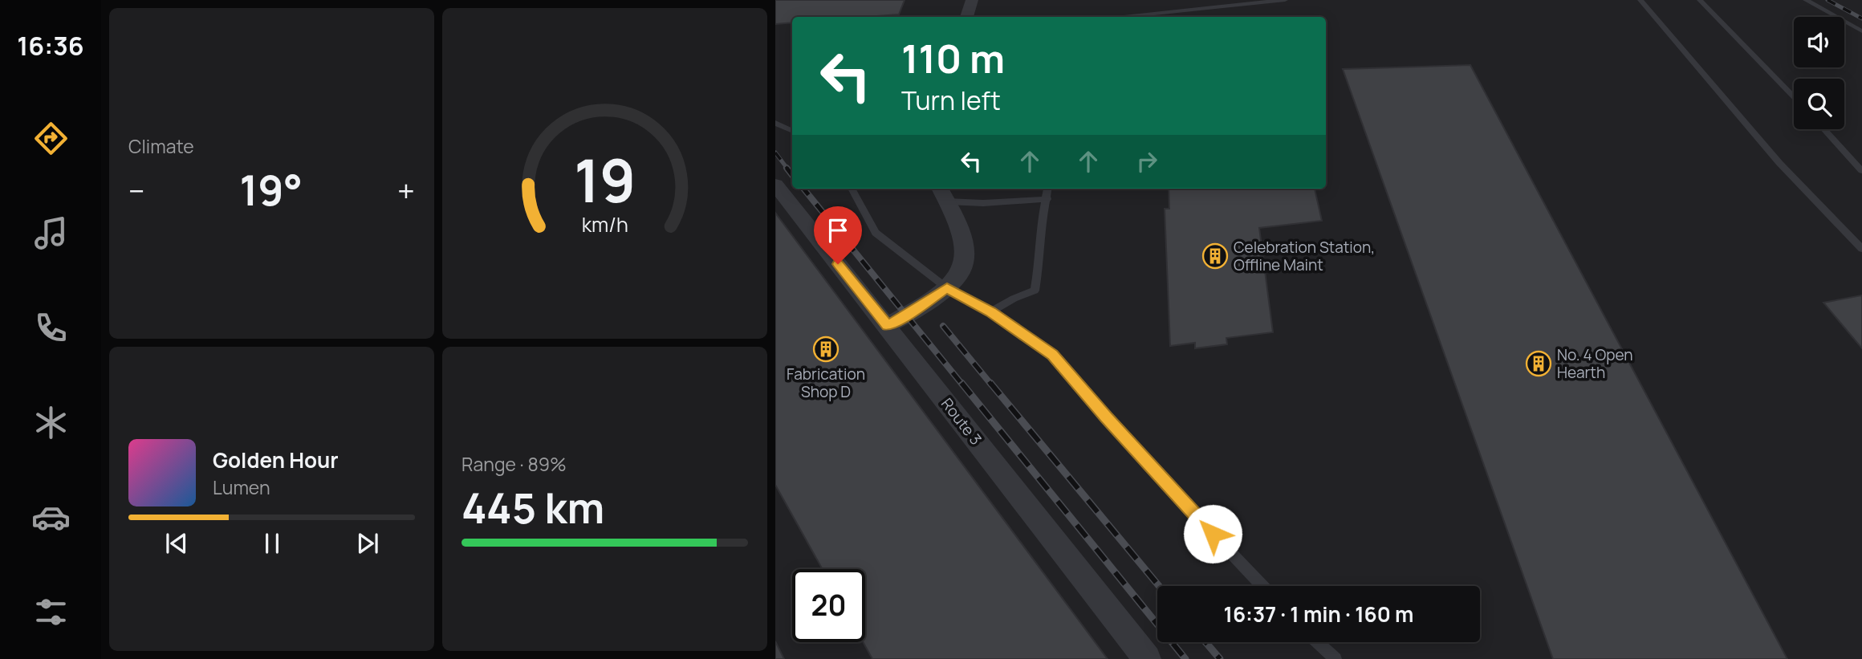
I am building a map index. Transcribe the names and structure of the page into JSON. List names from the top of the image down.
{
  "streets": {
    "street": ["Route 3"]
  },
  "places": {
    "building": ["Celebration Station, Offline Maint", "Fabrication Shop D", "No. 4 Open Hearth"]
  },
  "page": {
    "tabs": "16:36",
    "tile": [
      "Climate",
      ["Range · 89%", "445 km"]
    ],
    "turn": ["110 m", "Turn left"],
    "heat": ["−", "19°", "+"],
    "song": ["Golden Hour", "Lumen"],
    "limit": "20",
    "trip": "16:37 · 1 min · 160 m",
    "gauge": ["19", "km/h"]
  }
}
